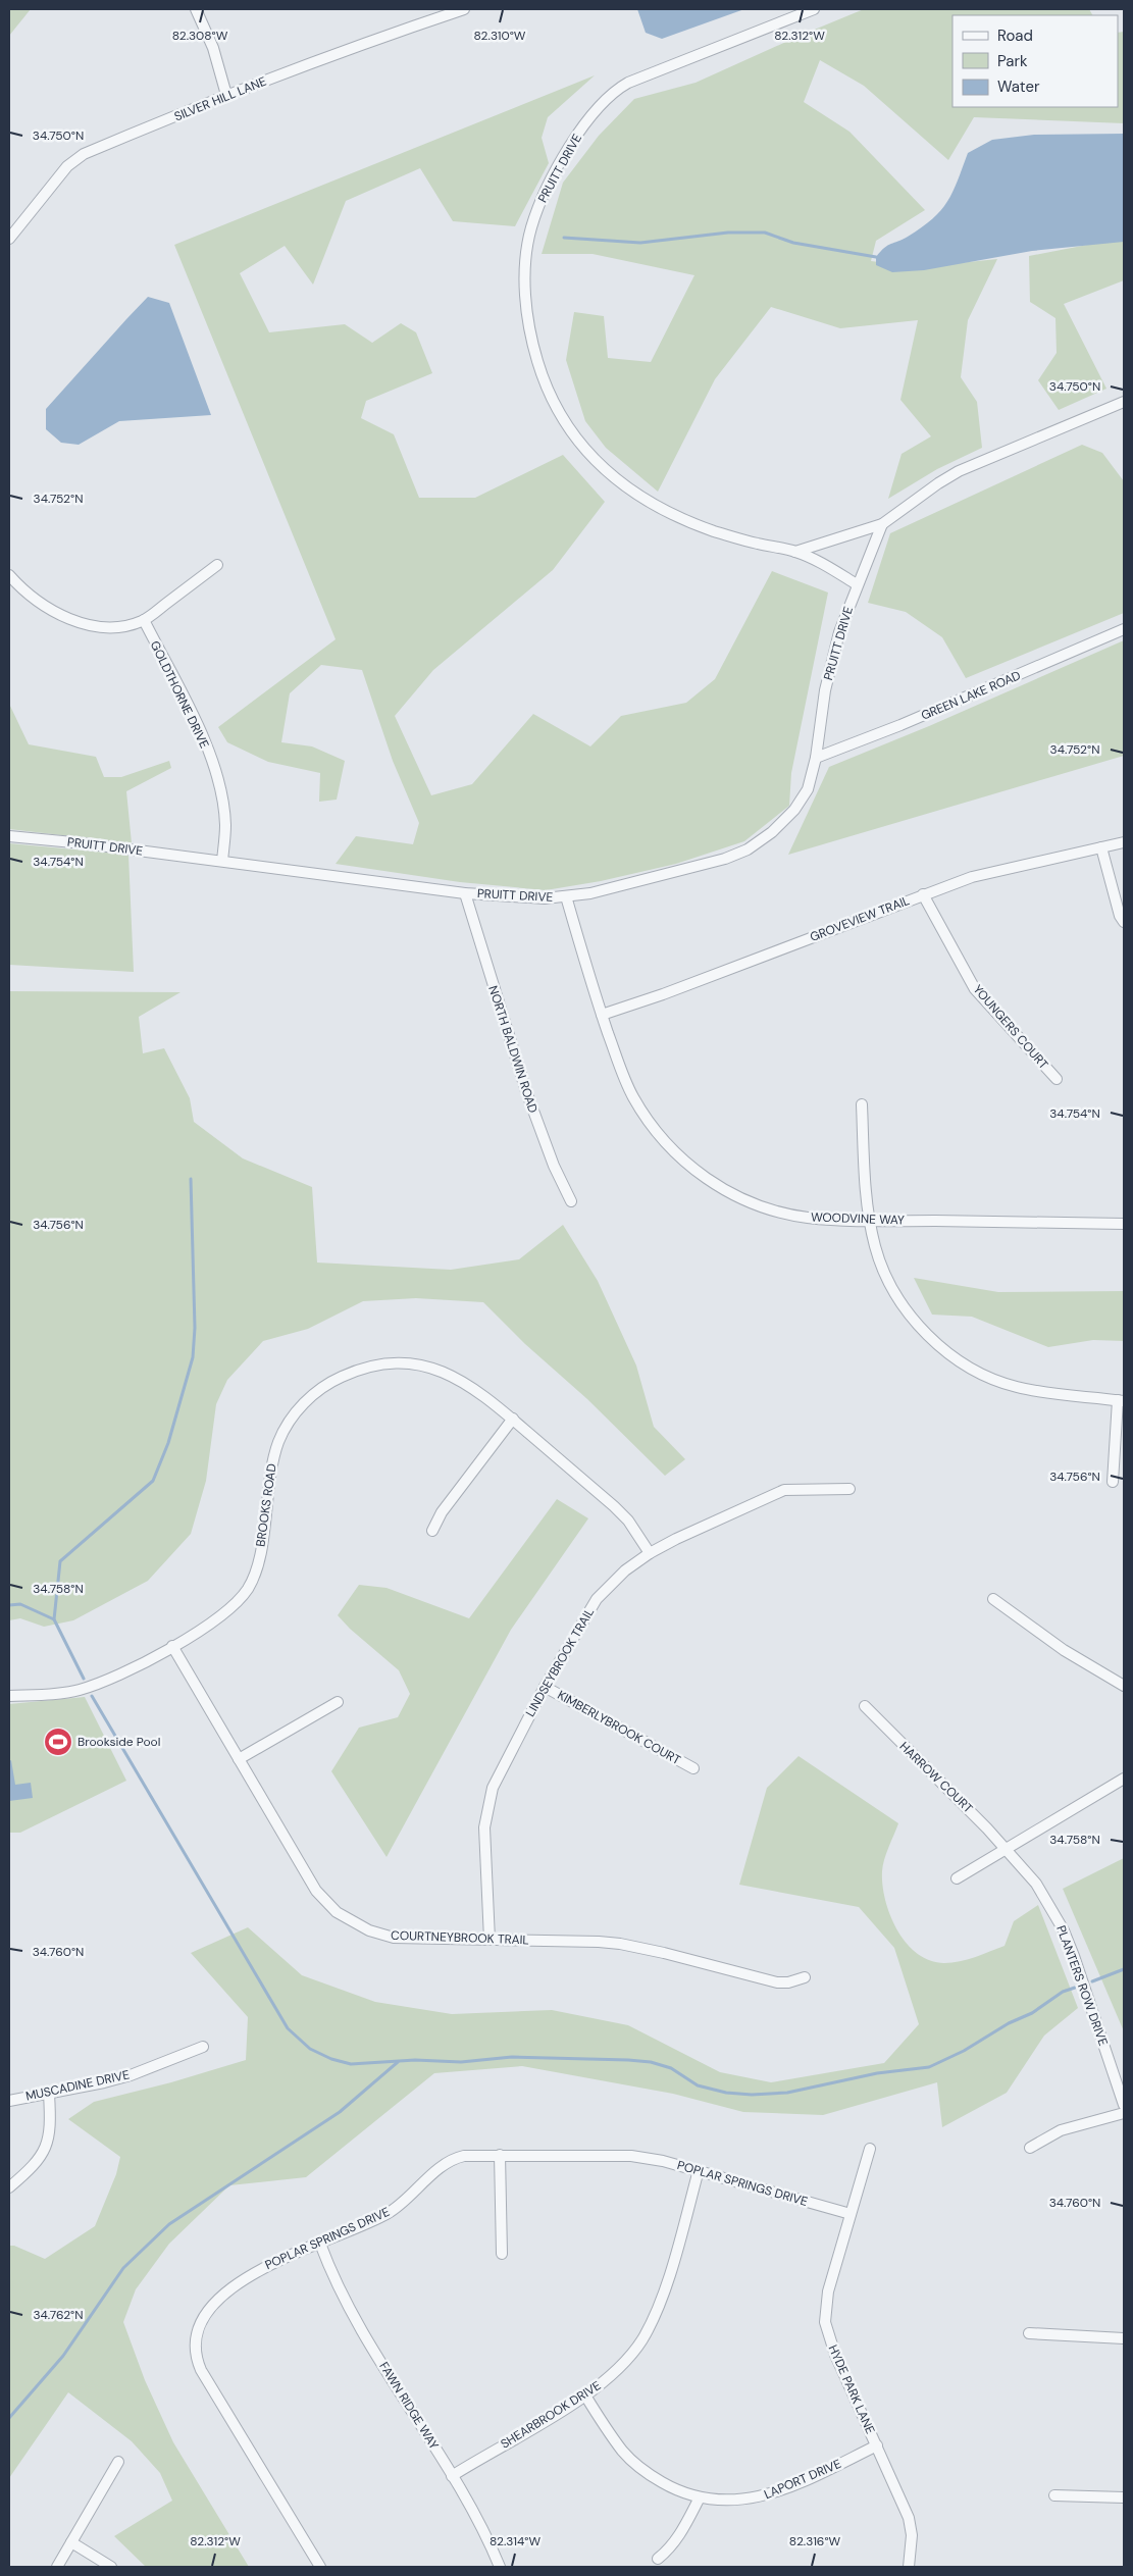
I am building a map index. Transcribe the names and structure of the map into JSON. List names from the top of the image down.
{
  "streets": {
    "street": [
      "SILVER HILL LANE",
      "PRUITT DRIVE",
      "GOLDTHORNE DRIVE",
      "GREEN LAKE ROAD",
      "GROVEVIEW TRAIL",
      "YOUNGERS COURT",
      "NORTH BALDWIN ROAD",
      "WOODVINE WAY",
      "BROOKS ROAD",
      "LINDSEYBROOK TRAIL",
      "KIMBERLYBROOK COURT",
      "HARROW COURT",
      "COURTNEYBROOK TRAIL",
      "PLANTERS ROW DRIVE",
      "MUSCADINE DRIVE",
      "POPLAR SPRINGS DRIVE",
      "HYDE PARK LANE",
      "FAWN RIDGE WAY",
      "SHEARBROOK DRIVE",
      "LAPORT DRIVE"
    ]
  },
  "crossings": [
    ["PRUITT DRIVE", "GOLDTHORNE DRIVE"],
    ["PRUITT DRIVE", "GREEN LAKE ROAD"],
    ["PRUITT DRIVE", "NORTH BALDWIN ROAD"],
    ["PRUITT DRIVE", "WOODVINE WAY"],
    ["GROVEVIEW TRAIL", "YOUNGERS COURT"],
    ["GROVEVIEW TRAIL", "WOODVINE WAY"],
    ["BROOKS ROAD", "LINDSEYBROOK TRAIL"],
    ["BROOKS ROAD", "COURTNEYBROOK TRAIL"],
    ["LINDSEYBROOK TRAIL", "KIMBERLYBROOK COURT"],
    ["LINDSEYBROOK TRAIL", "COURTNEYBROOK TRAIL"],
    ["HARROW COURT", "PLANTERS ROW DRIVE"],
    ["POPLAR SPRINGS DRIVE", "HYDE PARK LANE"],
    ["POPLAR SPRINGS DRIVE", "FAWN RIDGE WAY"],
    ["POPLAR SPRINGS DRIVE", "SHEARBROOK DRIVE"],
    ["HYDE PARK LANE", "LAPORT DRIVE"],
    ["FAWN RIDGE WAY", "SHEARBROOK DRIVE"],
    ["SHEARBROOK DRIVE", "LAPORT DRIVE"]
  ],
  "places": {
    "sports": ["Brookside Pool"]
  },
  "legend": ["Road", "Park", "Water"],
  "coordinates": [
    "82.308°W",
    "82.310°W",
    "82.312°W",
    "34.750°N",
    "34.752°N",
    "34.754°N",
    "34.756°N",
    "34.758°N",
    "34.760°N",
    "34.762°N",
    "82.314°W",
    "82.316°W"
  ]
}
